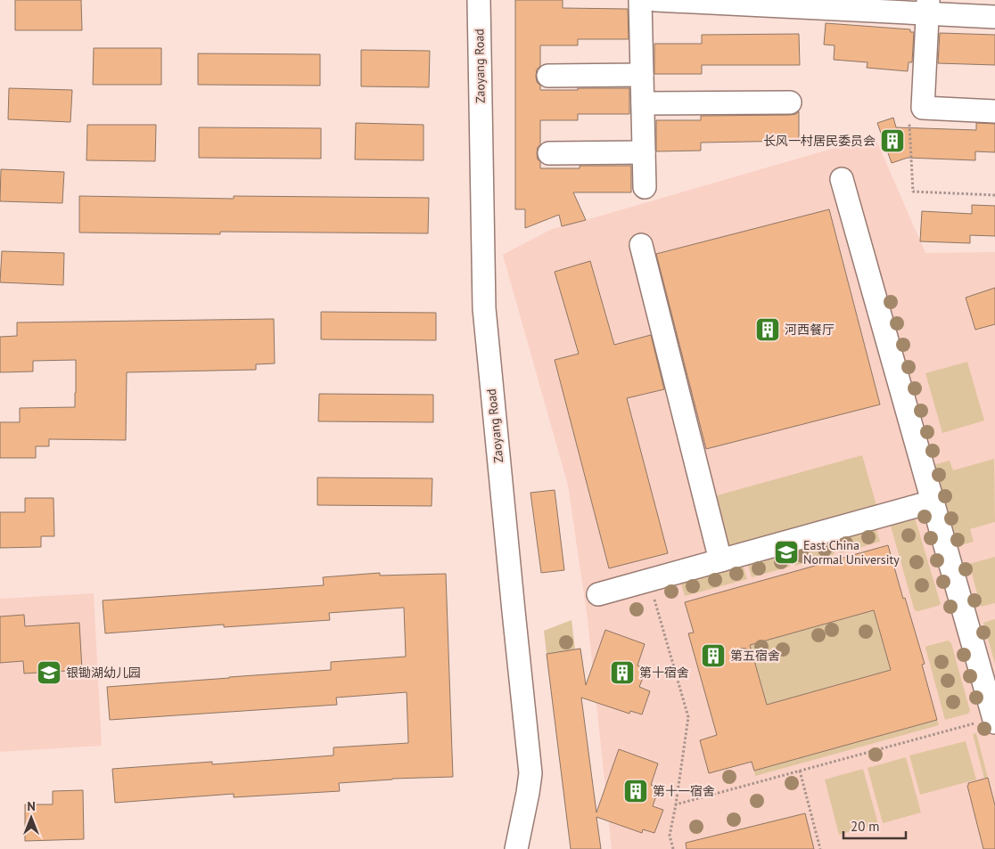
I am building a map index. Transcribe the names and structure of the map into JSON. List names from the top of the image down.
{
  "streets": {
    "street": ["Zaoyang Road"]
  },
  "places": {
    "building": [
      "长风一村居民委员会",
      "河西餐厅",
      "第五宿舍",
      "第十宿舍",
      "第十一宿舍"
    ],
    "school or university": ["East China Normal University", "银锄湖幼儿园"]
  },
  "scale_bar": "20 m",
  "north": "top"
}
